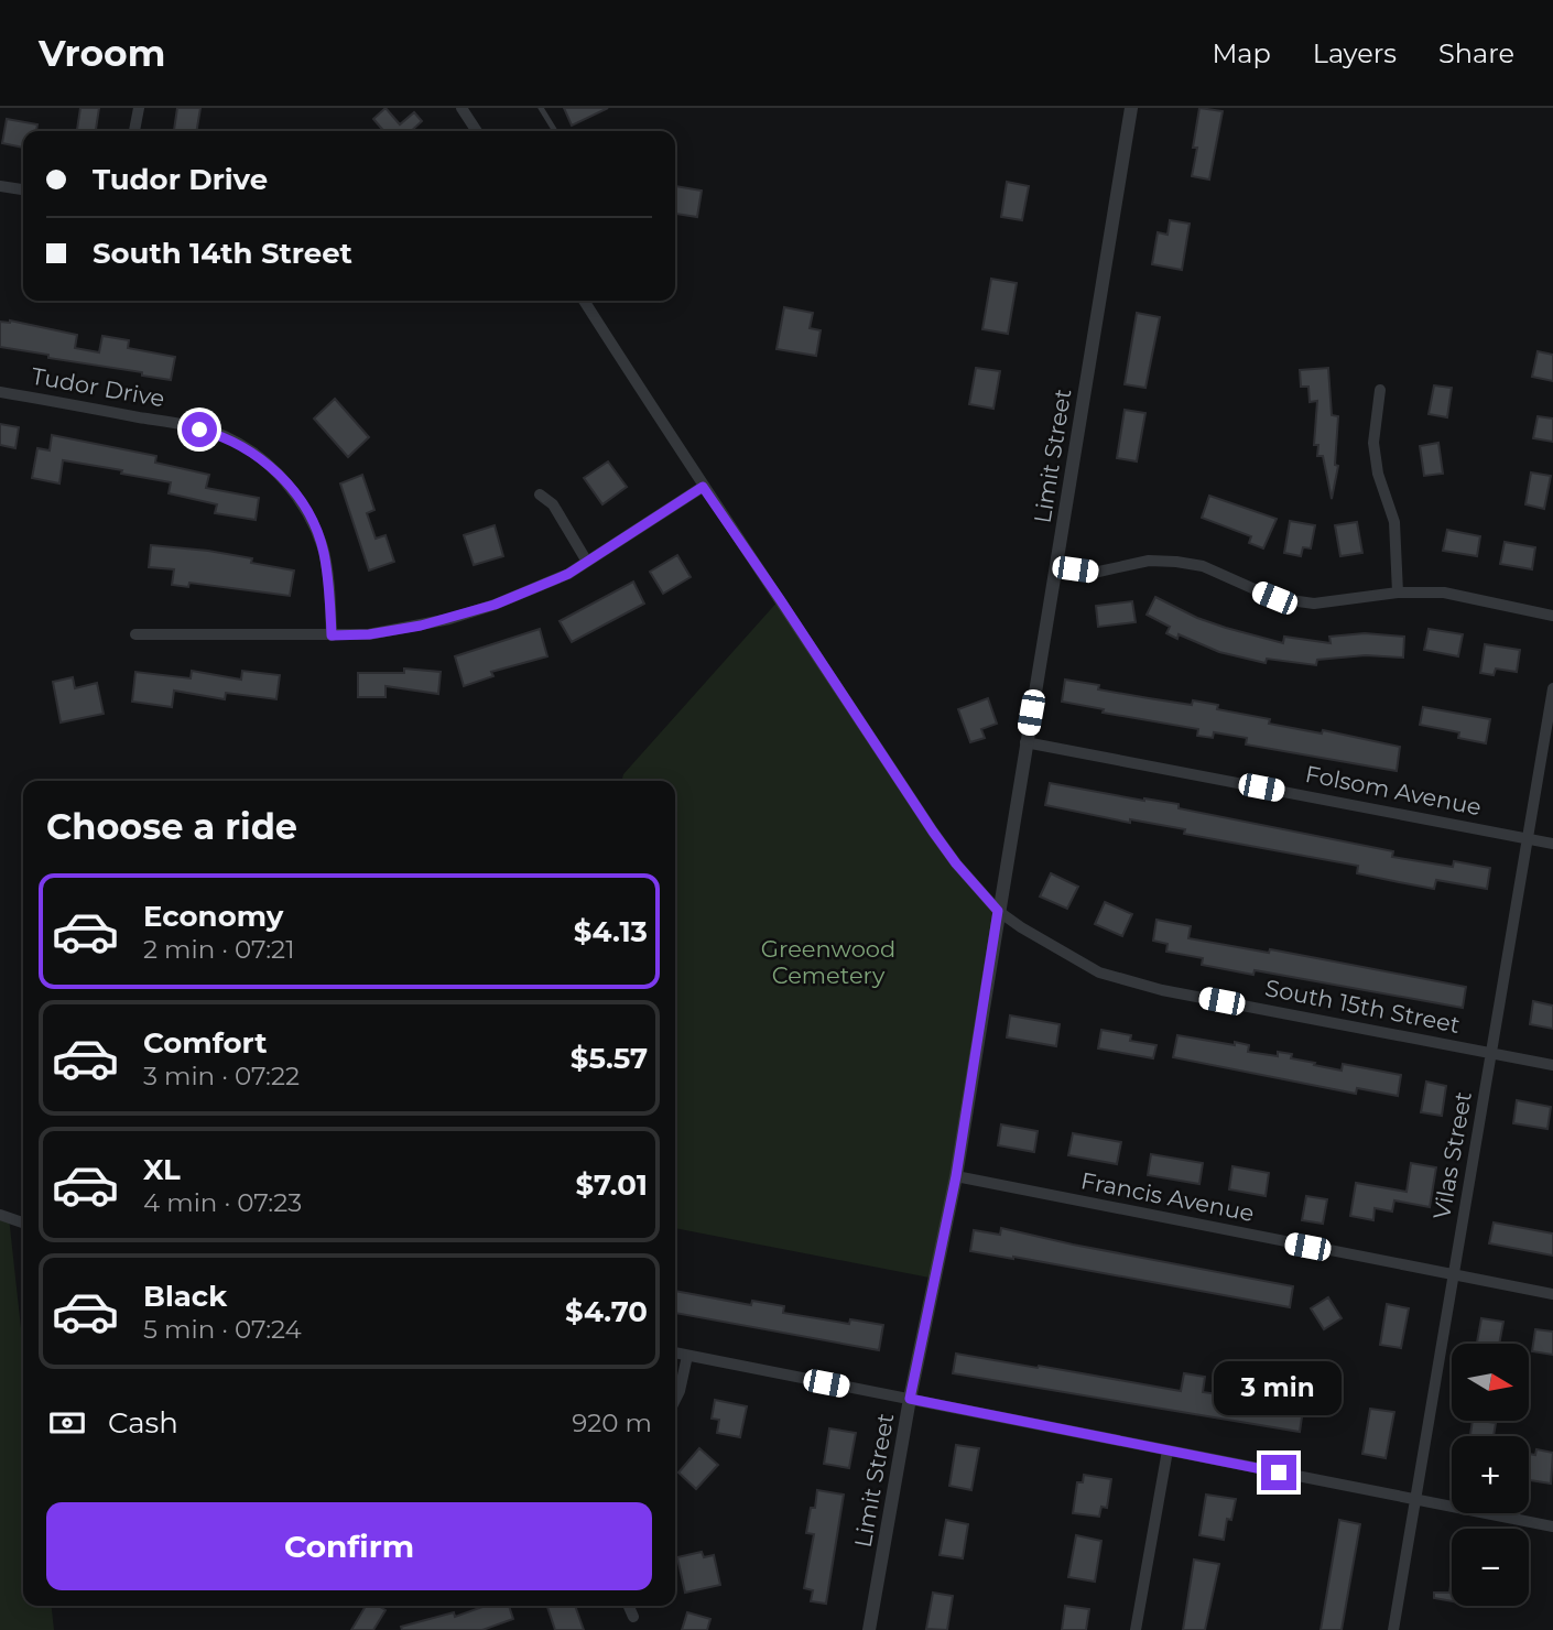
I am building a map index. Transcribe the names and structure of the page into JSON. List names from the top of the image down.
{
  "streets": {
    "street": [
      "Tudor Drive",
      "Limit Street",
      "Folsom Avenue",
      "South 15th Street",
      "Vilas Street",
      "Francis Avenue"
    ]
  },
  "crossings": [
    ["Limit Street", "Folsom Avenue"],
    ["Limit Street", "South 15th Street"],
    ["Limit Street", "Francis Avenue"],
    ["Folsom Avenue", "Vilas Street"],
    ["South 15th Street", "Vilas Street"],
    ["Vilas Street", "Francis Avenue"]
  ],
  "parks": ["Greenwood Cemetery"],
  "north": "right",
  "page": {
    "header": "Vroom",
    "nav": ["Map", "Layers", "Share"],
    "banner": ["Tudor Drive", "South 14th Street"],
    "heading": "Choose a ride",
    "list": [
      {
        "name": "Economy",
        "note": "2 min · 07:21",
        "value": "$4.13"
      },
      {
        "name": "Comfort",
        "note": "3 min · 07:22",
        "value": "$5.57"
      },
      {
        "name": "XL",
        "note": "4 min · 07:23",
        "value": "$7.01"
      },
      {
        "name": "Black",
        "note": "5 min · 07:24",
        "value": "$4.70"
      }
    ],
    "map_buttons": ["+", "−"],
    "bubble": "3 min",
    "pay": ["Cash", "920 m"],
    "buttons": "Confirm"
  }
}
